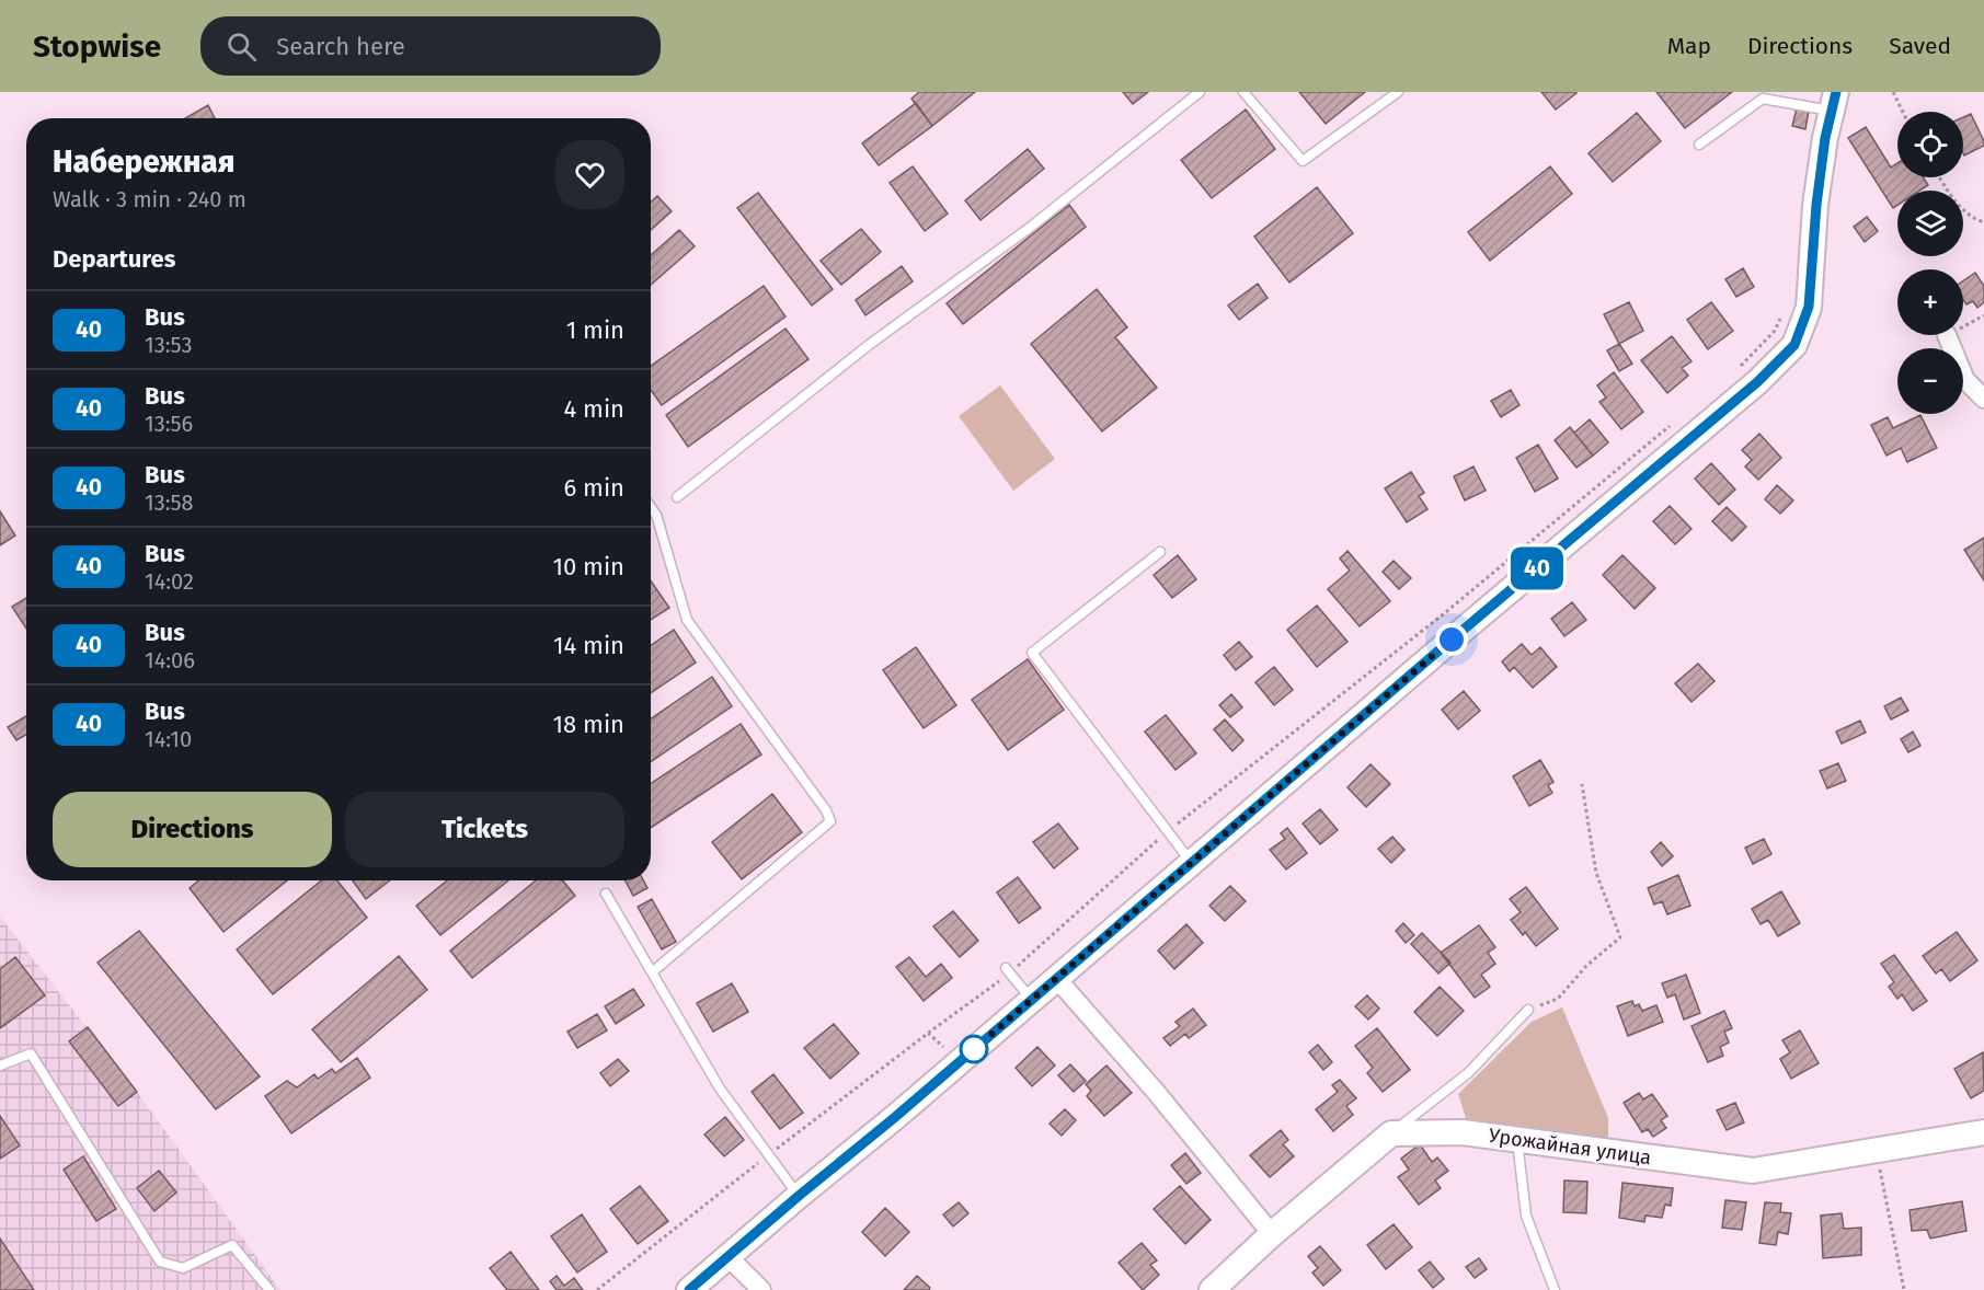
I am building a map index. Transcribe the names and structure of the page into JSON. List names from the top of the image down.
{
  "streets": {
    "main road": ["Урожайная улица"]
  },
  "lines": ["bus line 40"],
  "page": {
    "header": "Stopwise",
    "search": "Search here",
    "nav": ["Map", "Directions", "Saved"],
    "on_map": "40",
    "map_buttons": ["+", "−"],
    "heading": [
      ["Набережная", "Walk · 3 min · 240 m"],
      "Departures"
    ],
    "list": [
      {
        "mark": "40",
        "name": "Bus",
        "note": "13:53",
        "value": "1 min"
      },
      {
        "mark": "40",
        "name": "Bus",
        "note": "13:56",
        "value": "4 min"
      },
      {
        "mark": "40",
        "name": "Bus",
        "note": "13:58",
        "value": "6 min"
      },
      {
        "mark": "40",
        "name": "Bus",
        "note": "14:02",
        "value": "10 min"
      },
      {
        "mark": "40",
        "name": "Bus",
        "note": "14:06",
        "value": "14 min"
      },
      {
        "mark": "40",
        "name": "Bus",
        "note": "14:10",
        "value": "18 min"
      }
    ],
    "buttons": ["Directions", "Tickets"]
  }
}
